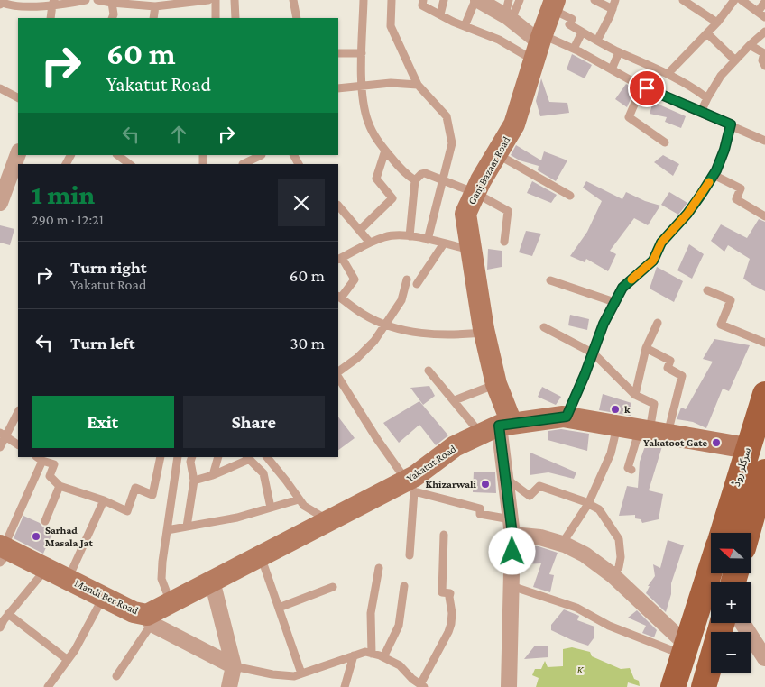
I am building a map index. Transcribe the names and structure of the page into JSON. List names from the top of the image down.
{
  "streets": {
    "main road": ["سرکلر روڈ"],
    "street": ["Ganj Bazaar Road", "Yakatut Road", "Mandi Ber Road"]
  },
  "crossings": [
    ["Ganj Bazaar Road", "Yakatut Road"],
    ["Yakatut Road", "سرکلر روڈ"],
    ["Yakatut Road", "Mandi Ber Road"]
  ],
  "parks": ["K"],
  "places": [
    "k",
    "Yakatoot Gate",
    "Khizarwali",
    "Sarhad Masala Jat"
  ],
  "north": "left",
  "page": {
    "turn": ["60 m", "Yakatut Road"],
    "heading": ["1 min", "290 m · 12:21"],
    "list": [
      {
        "name": "Turn right",
        "note": "Yakatut Road",
        "value": "60 m"
      },
      {
        "name": "Turn left",
        "value": "30 m"
      }
    ],
    "buttons": ["Exit", "Share"],
    "map_buttons": ["+", "−"]
  }
}
